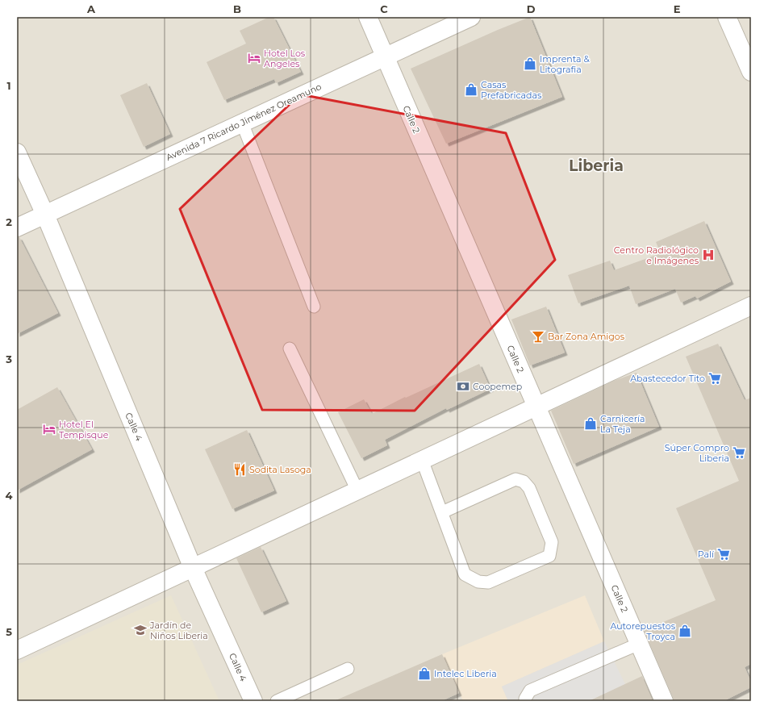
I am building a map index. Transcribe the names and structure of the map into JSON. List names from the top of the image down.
{
  "streets": {
    "street": ["Calle 2", "Avenida 7 Ricardo Jiménez Oreamuno", "Calle 4"]
  },
  "crossings": [
    ["Calle 2", "Avenida 7 Ricardo Jiménez Oreamuno"],
    ["Avenida 7 Ricardo Jiménez Oreamuno", "Calle 4"]
  ],
  "districts": ["Liberia"],
  "places": {
    "hotel": ["Hotel Los Angeles", "Hotel El Tempisque"],
    "shop": [
      "Imprenta & Litografia",
      "Casas Prefabricadas",
      "Carnicería La Teja",
      "Autorepuestos Troyca",
      "Intelec Liberia"
    ],
    "hospital": ["Centro Radiológico e Imágenes"],
    "bar": ["Bar Zona Amigos"],
    "supermarket": ["Abastecedor Tito", "Súper Compro Liberia", "Palí"],
    "bank": ["Coopemep"],
    "restaurant": ["Sodita Lasoga"],
    "school or university": ["Jardín de Niños Liberia"]
  },
  "grid": {
    "columns": [
      "A",
      "B",
      "C",
      "D",
      "E"
    ],
    "rows": [
      "1",
      "2",
      "3",
      "4",
      "5"
    ]
  }
}
